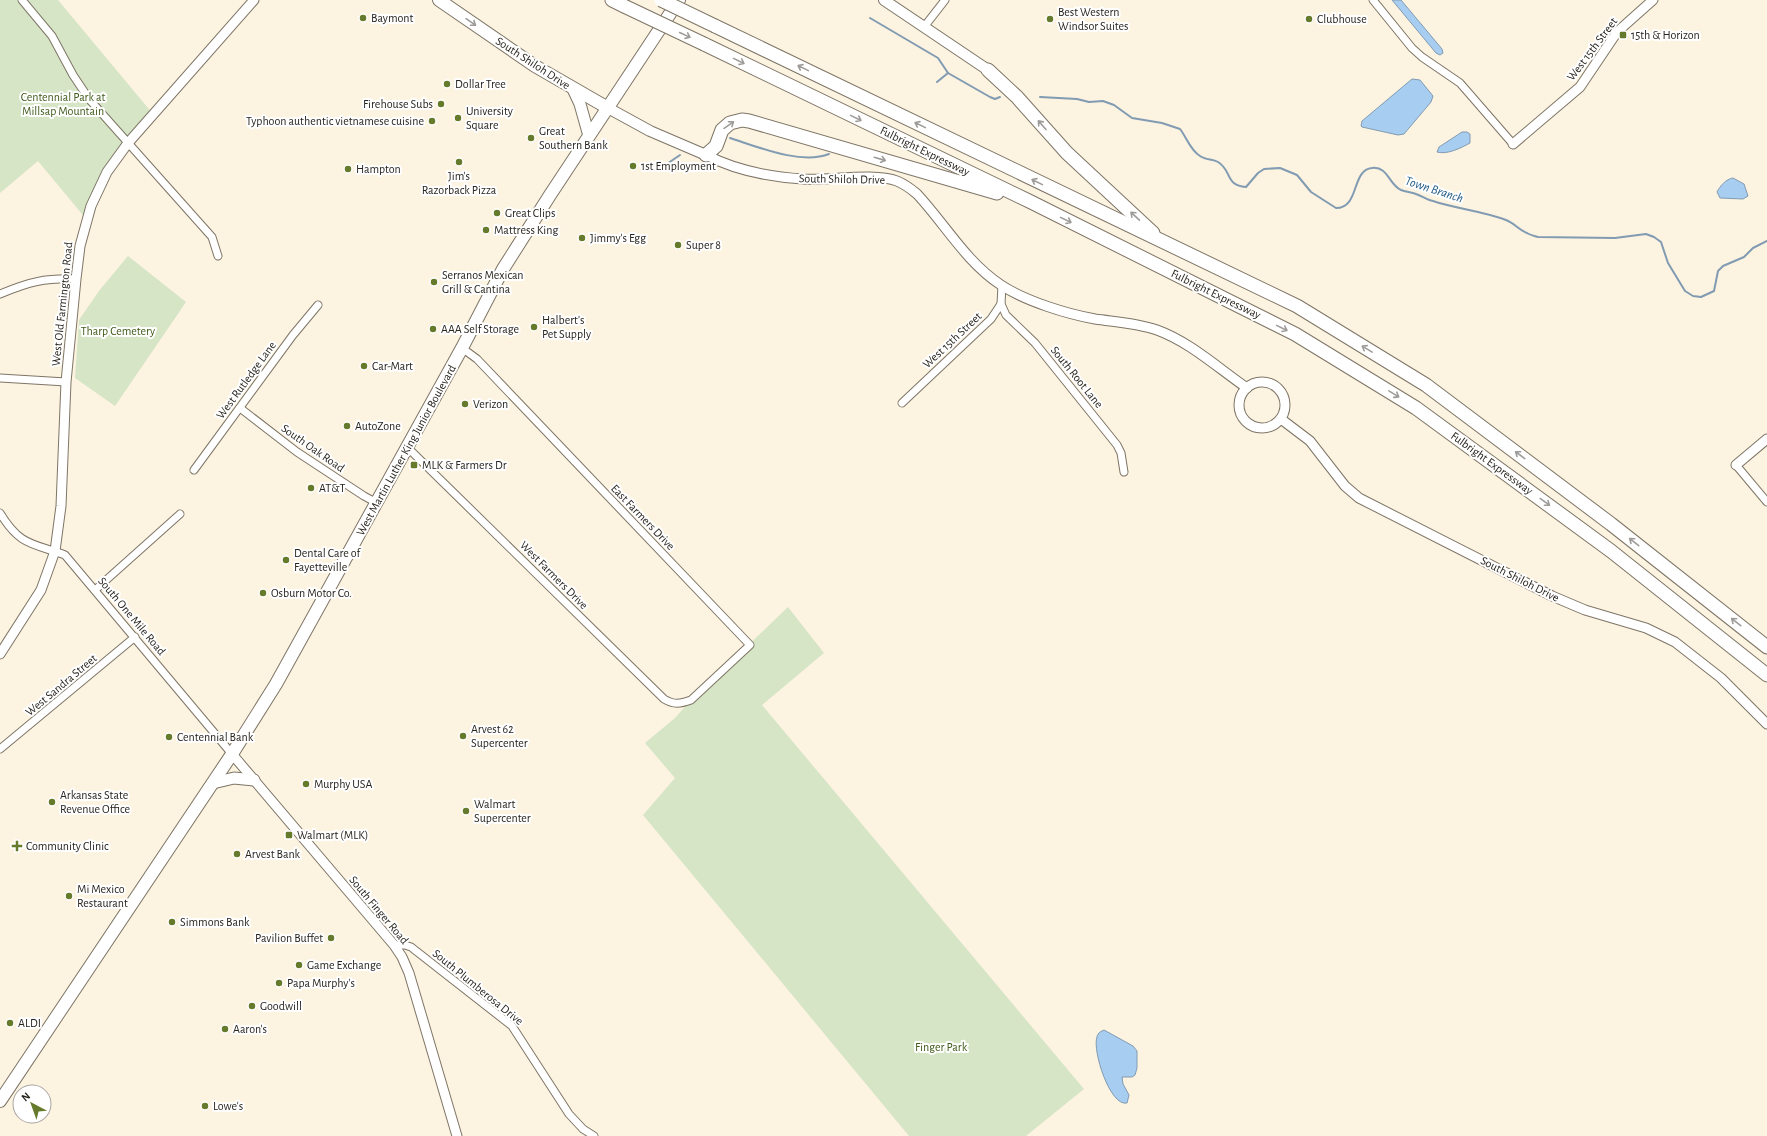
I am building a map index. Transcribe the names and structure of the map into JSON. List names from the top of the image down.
{
  "streets": {
    "highway": ["South Shiloh Drive", "Fulbright Expressway", "West Martin Luther King Junior Boulevard"],
    "street": [
      "West 15th Street",
      "West Old Farmington Road",
      "South Root Lane",
      "West Rutledge Lane",
      "South Oak Road",
      "East Farmers Drive",
      "West Farmers Drive",
      "South One Mile Road",
      "West Sandra Street",
      "South Finger Road",
      "South Plumberosa Drive"
    ]
  },
  "crossings": [
    ["West 15th Street", "South Shiloh Drive"],
    ["West 15th Street", "South Root Lane"],
    ["South Shiloh Drive", "West Martin Luther King Junior Boulevard"],
    ["West Old Farmington Road", "South One Mile Road"],
    ["West Rutledge Lane", "South Oak Road"],
    ["South Oak Road", "West Martin Luther King Junior Boulevard"],
    ["West Martin Luther King Junior Boulevard", "East Farmers Drive"],
    ["West Martin Luther King Junior Boulevard", "West Farmers Drive"],
    ["West Martin Luther King Junior Boulevard", "South One Mile Road"],
    ["West Martin Luther King Junior Boulevard", "South Finger Road"],
    ["East Farmers Drive", "West Farmers Drive"],
    ["South One Mile Road", "West Sandra Street"],
    ["South One Mile Road", "South Finger Road"],
    ["South Finger Road", "South Plumberosa Drive"]
  ],
  "water": ["Town Branch"],
  "parks": ["Centennial Park at Millsap Mountain", "Tharp Cemetery", "Finger Park"],
  "places": {
    "other": [
      "Baymont",
      "Best Western Windsor Suites",
      "Clubhouse",
      "Dollar Tree",
      "Firehouse Subs",
      "University Square",
      "Typhoon authentic vietnamese cuisine",
      "Great Southern Bank",
      "Jim's Razorback Pizza",
      "1st Employment",
      "Hampton",
      "Great Clips",
      "Mattress King",
      "Jimmy's Egg",
      "Super 8",
      "Serranos Mexican Grill & Cantina",
      "Halbert's Pet Supply",
      "AAA Self Storage",
      "Car-Mart",
      "Verizon",
      "AutoZone",
      "AT&T",
      "Dental Care of Fayetteville",
      "Osburn Motor Co.",
      "Arvest 62 Supercenter",
      "Centennial Bank",
      "Murphy USA",
      "Arkansas State Revenue Office",
      "Walmart Supercenter",
      "Arvest Bank",
      "Mi Mexico Restaurant",
      "Simmons Bank",
      "Pavilion Buffet",
      "Game Exchange",
      "Papa Murphy's",
      "Goodwill",
      "ALDI",
      "Aaron's",
      "Lowe's"
    ],
    "transit": ["15th & Horizon", "MLK & Farmers Dr", "Walmart (MLK)"],
    "health": ["Community Clinic"]
  },
  "north": "top left"
}
